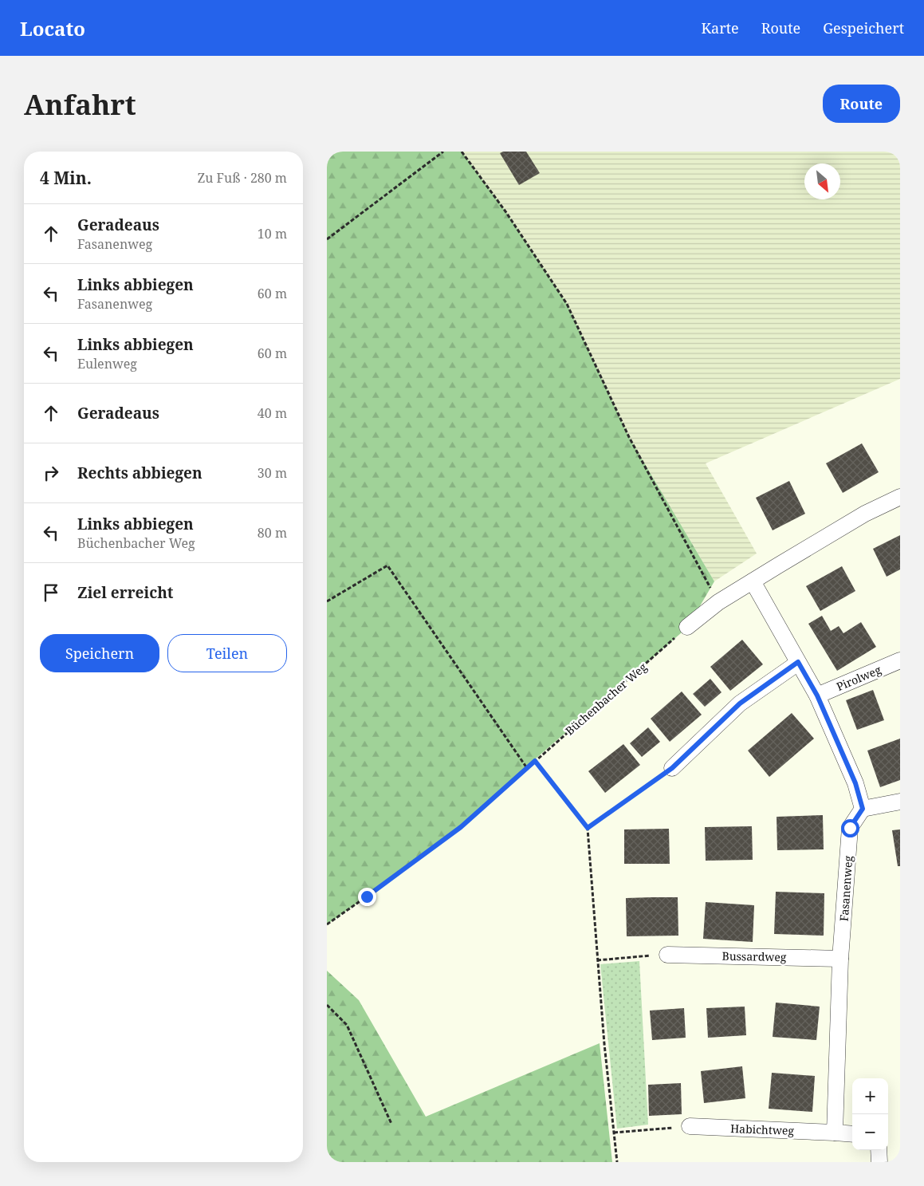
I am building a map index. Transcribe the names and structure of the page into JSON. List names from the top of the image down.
{
  "streets": {
    "street": [
      "Pirolweg",
      "Fasanenweg",
      "Bussardweg",
      "Habichtweg"
    ],
    "path": ["Büchenbacher Weg"]
  },
  "crossings": [
    ["Fasanenweg", "Bussardweg"],
    ["Fasanenweg", "Habichtweg"]
  ],
  "north": "bottom right",
  "page": {
    "header": "Locato",
    "nav": ["Karte", "Route", "Gespeichert"],
    "buttons": [
      "Route",
      ["Speichern", "Teilen"]
    ],
    "title": "Anfahrt",
    "heading": ["4 Min.", "Zu Fuß · 280 m"],
    "list": [
      ["Geradeaus", "Fasanenweg", "10 m"],
      ["Links abbiegen", "Fasanenweg", "60 m"],
      ["Links abbiegen", "Eulenweg", "60 m"],
      ["Geradeaus", "40 m"],
      ["Rechts abbiegen", "30 m"],
      ["Links abbiegen", "Büchenbacher Weg", "80 m"],
      "Ziel erreicht"
    ],
    "map_buttons": ["+", "−"]
  }
}
